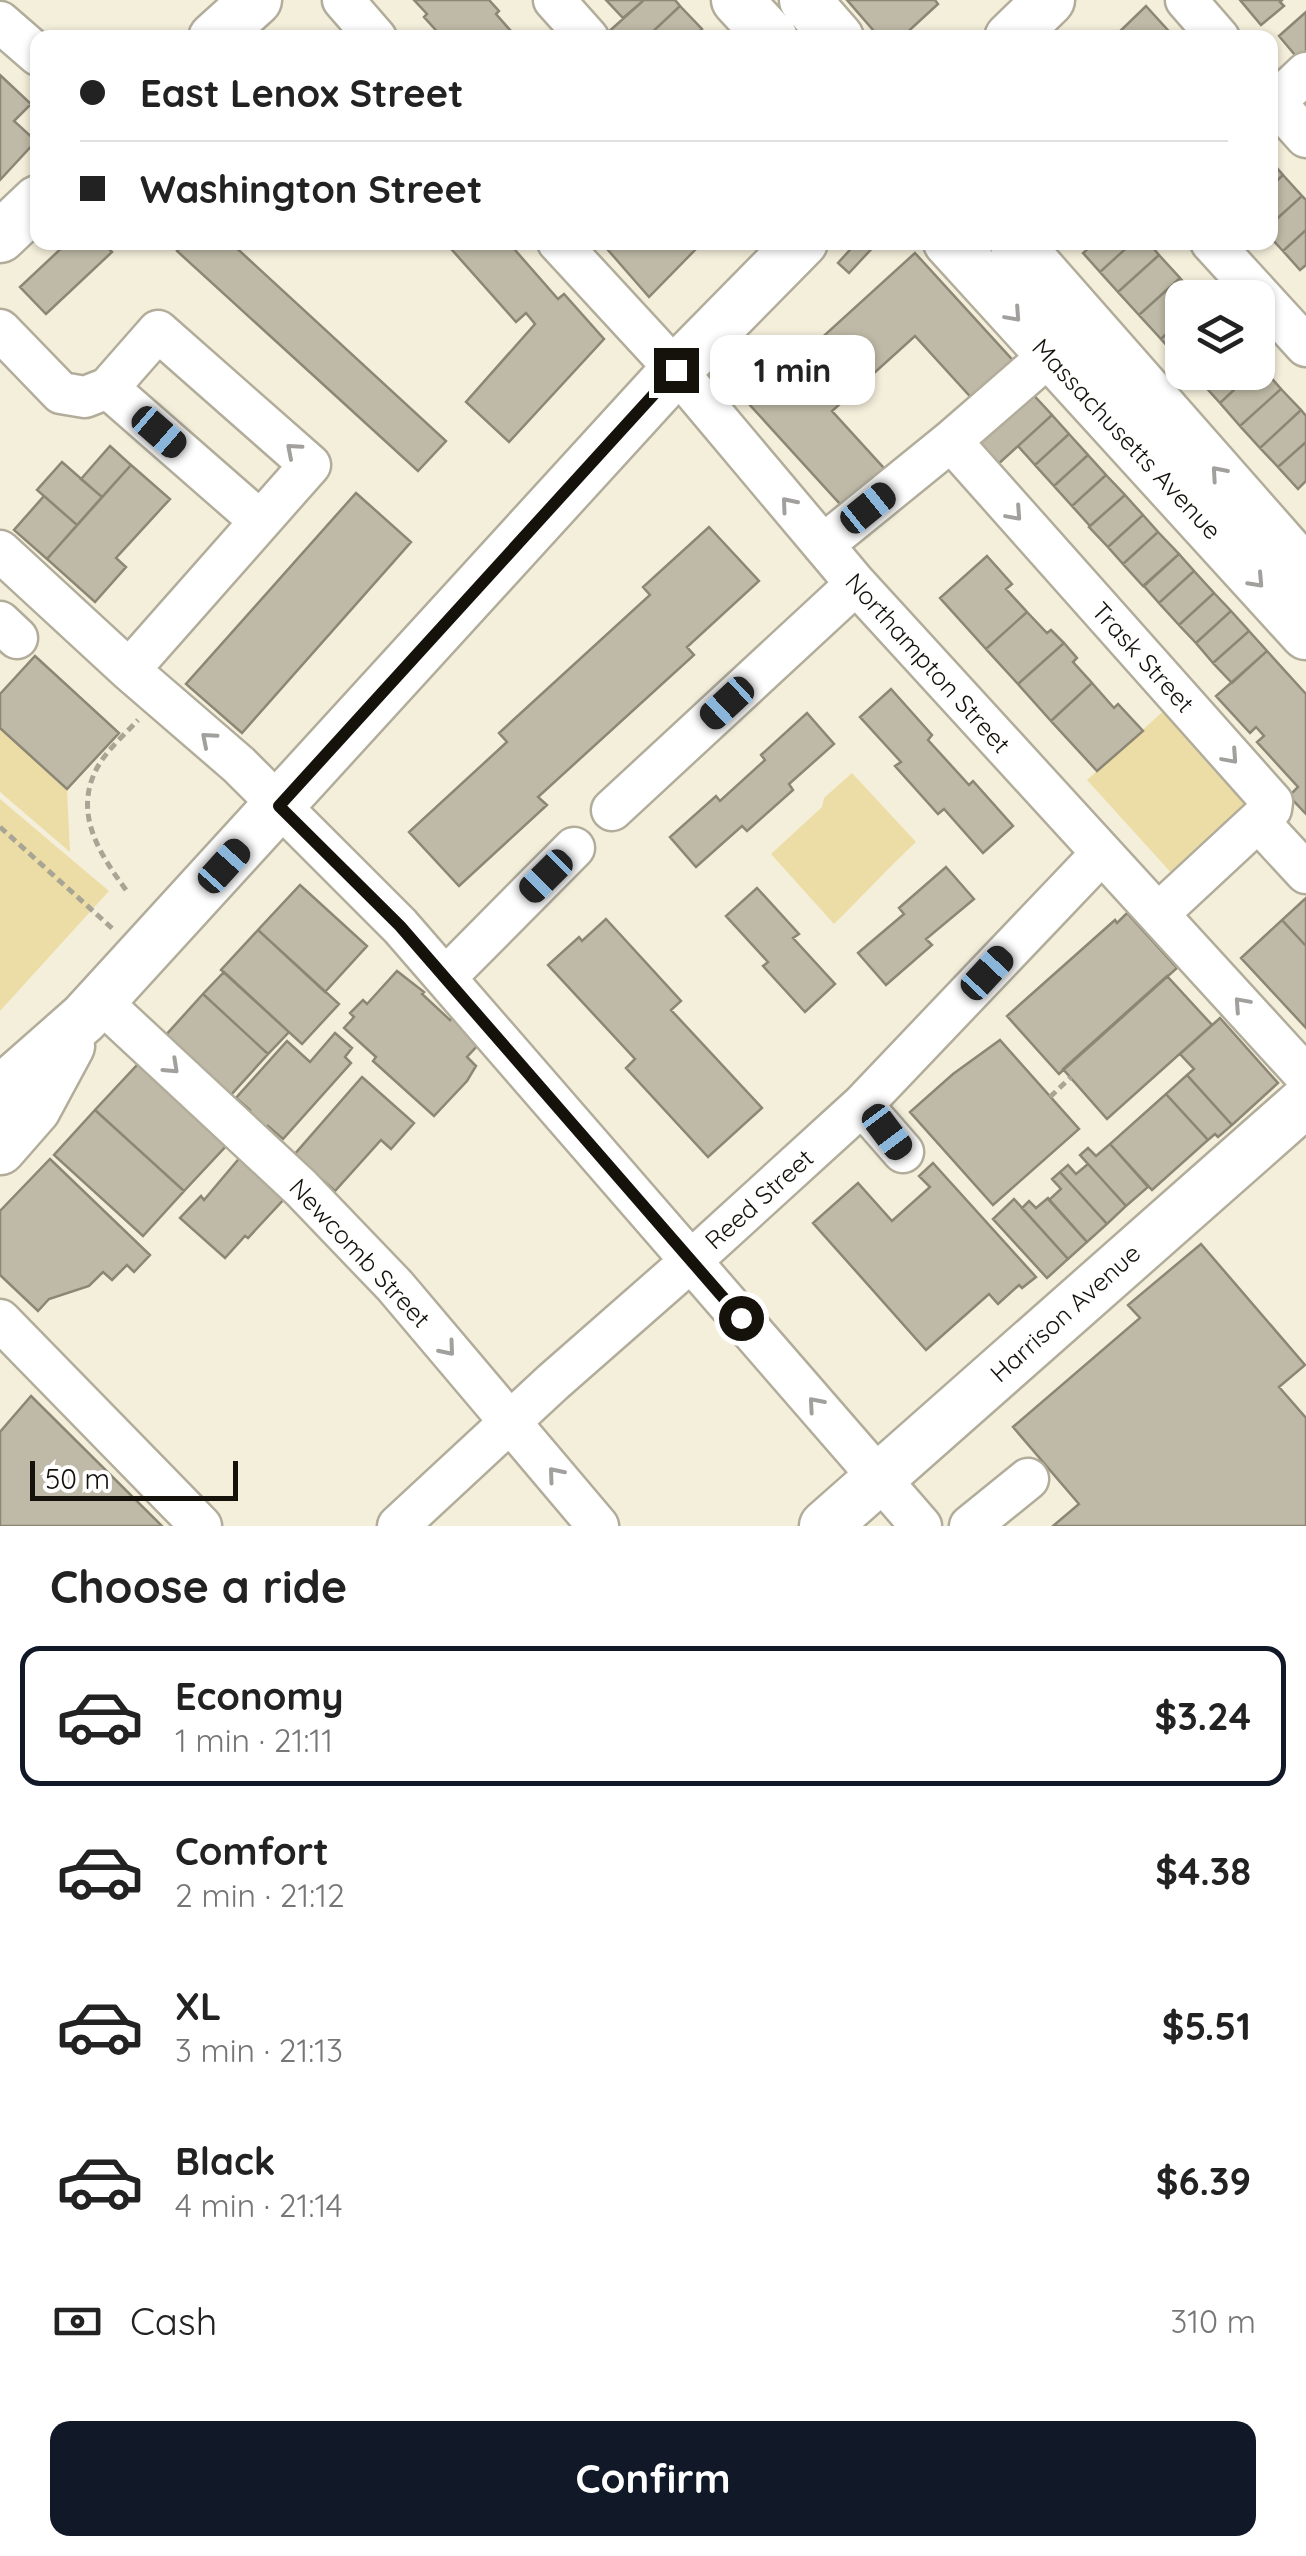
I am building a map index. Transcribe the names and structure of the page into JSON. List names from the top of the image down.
{
  "streets": {
    "main road": ["Massachusetts Avenue", "Harrison Avenue"],
    "street": [
      "Trask Street",
      "Northampton Street",
      "Reed Street",
      "Newcomb Street"
    ]
  },
  "crossings": [
    ["Northampton Street", "Reed Street"],
    ["Reed Street", "Newcomb Street"]
  ],
  "one_way": ["Trask Street", "Northampton Street"],
  "scale_bar": "50 m",
  "page": {
    "banner": ["East Lenox Street", "Washington Street"],
    "bubble": "1 min",
    "scale": "50 m",
    "heading": "Choose a ride",
    "list": [
      {
        "name": "Economy",
        "note": "1 min · 21:11",
        "value": "$3.24"
      },
      {
        "name": "Comfort",
        "note": "2 min · 21:12",
        "value": "$4.38"
      },
      {
        "name": "XL",
        "note": "3 min · 21:13",
        "value": "$5.51"
      },
      {
        "name": "Black",
        "note": "4 min · 21:14",
        "value": "$6.39"
      }
    ],
    "pay": ["Cash", "310 m"],
    "buttons": "Confirm"
  }
}
